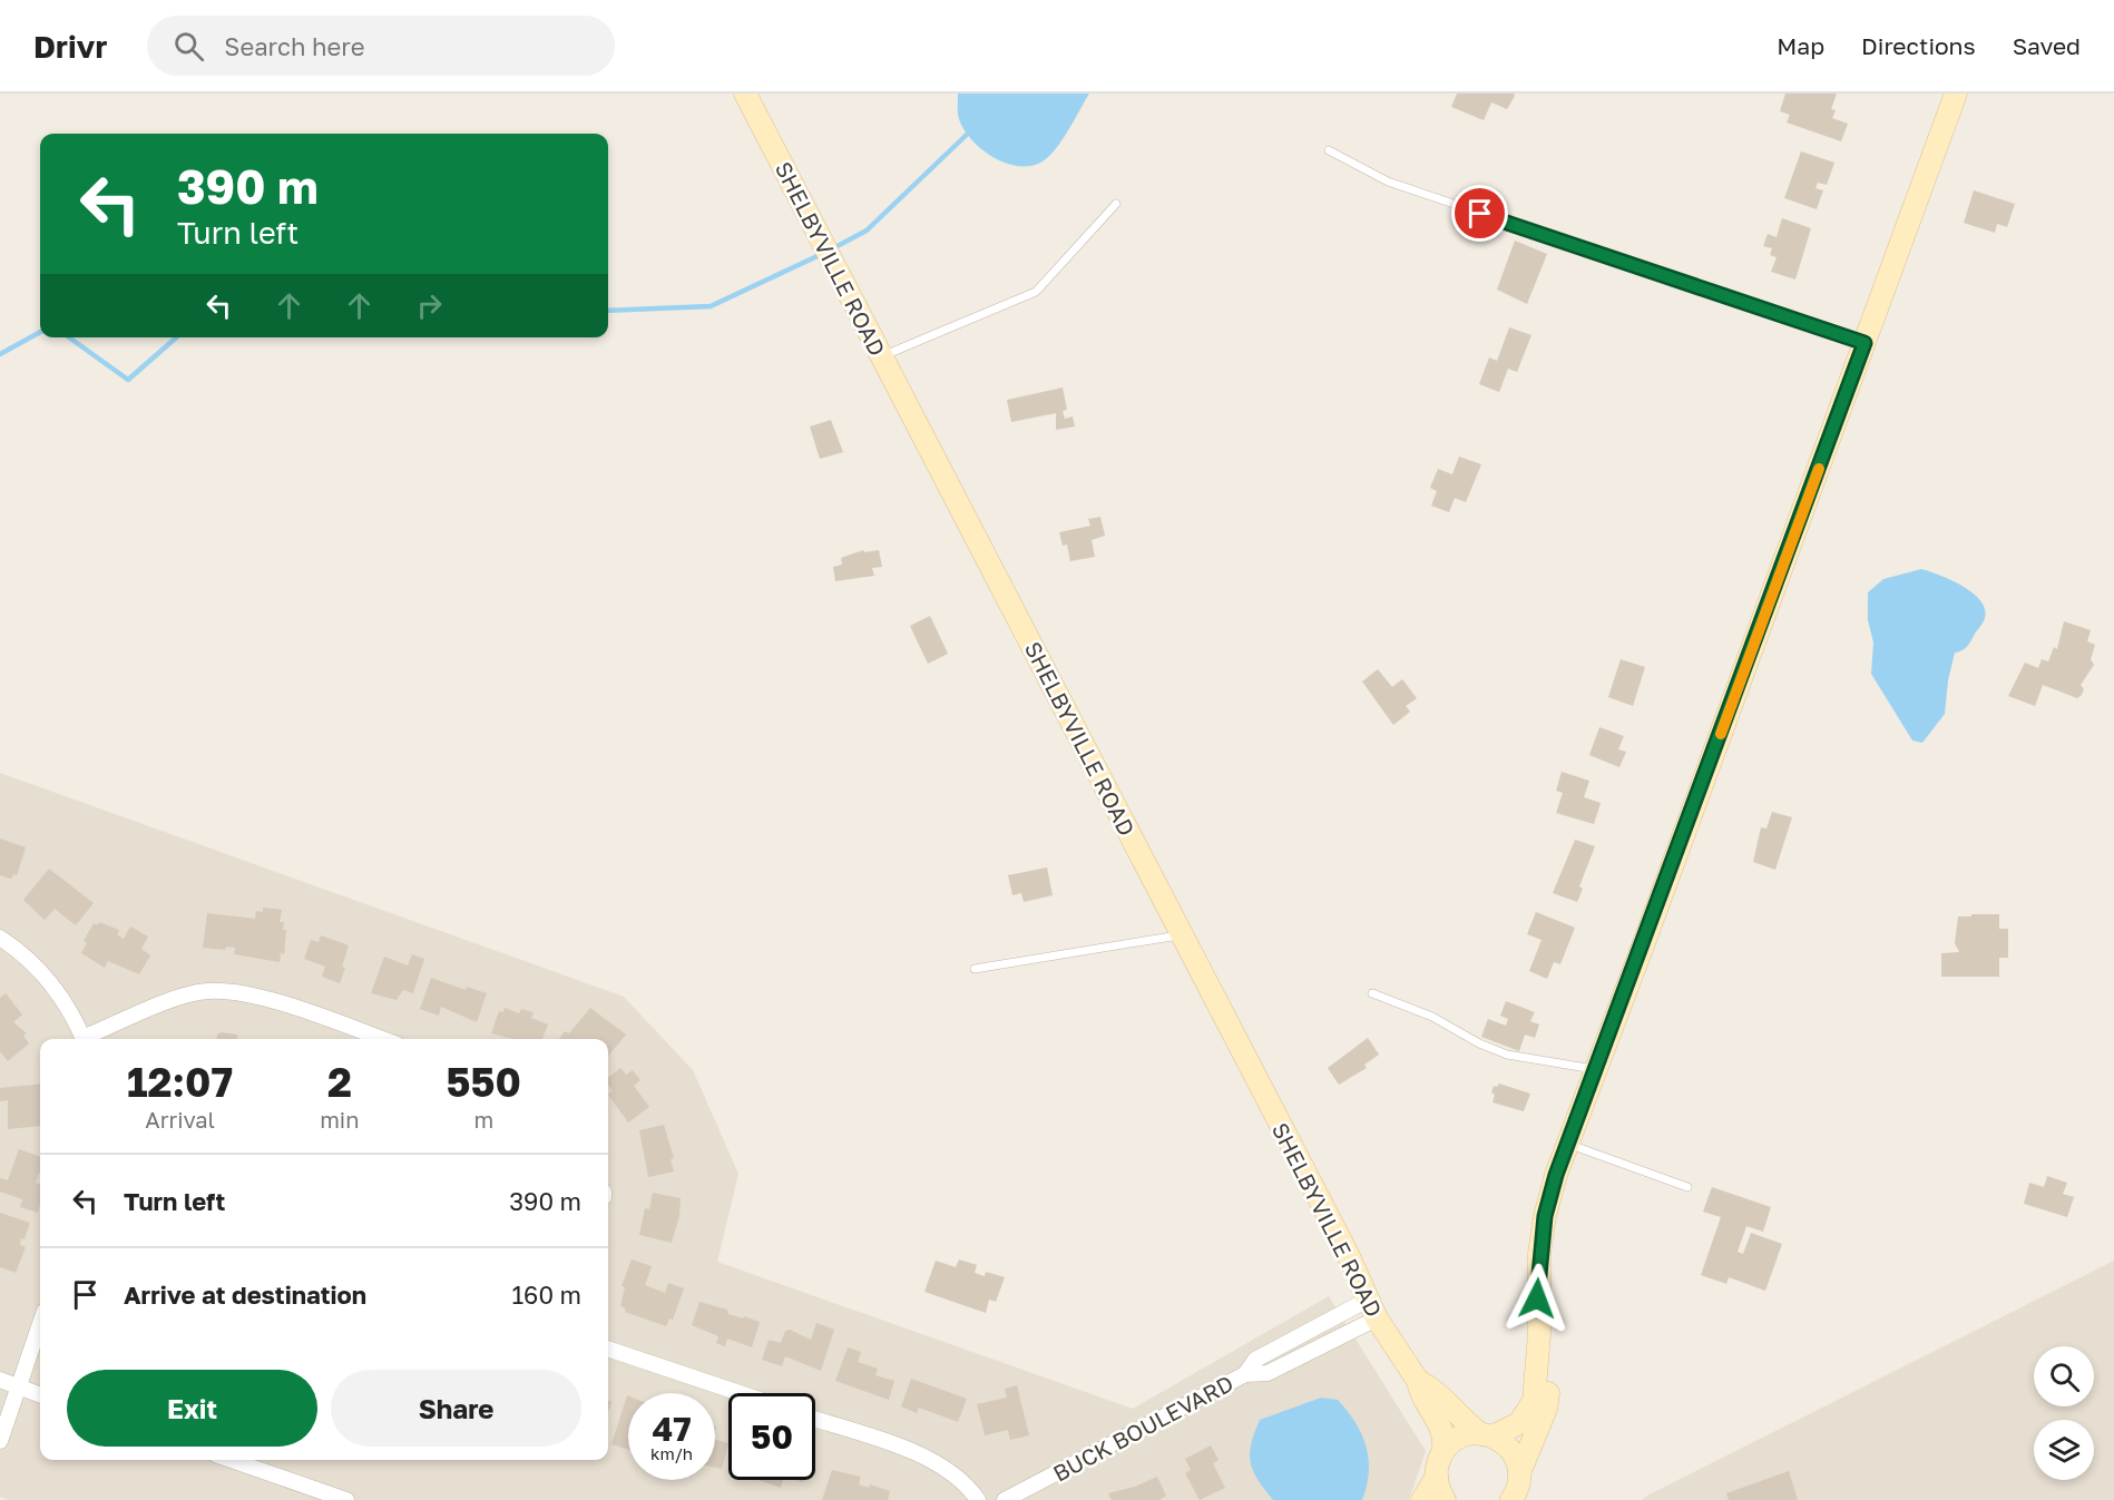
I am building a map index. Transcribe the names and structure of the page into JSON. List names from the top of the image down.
{
  "streets": {
    "main road": ["SHELBYVILLE ROAD"],
    "street": ["BUCK BOULEVARD"]
  },
  "crossings": [
    ["SHELBYVILLE ROAD", "BUCK BOULEVARD"]
  ],
  "page": {
    "header": "Drivr",
    "search": "Search here",
    "nav": ["Map", "Directions", "Saved"],
    "turn": ["390 m", "Turn left"],
    "eta": [
      "12:07",
      "Arrival",
      "2",
      "min",
      "550",
      "m"
    ],
    "list": [
      {
        "name": "Turn left",
        "value": "390 m"
      },
      {
        "name": "Arrive at destination",
        "value": "160 m"
      }
    ],
    "buttons": ["Exit", "Share"],
    "speed": "47 km/h",
    "limit": "50"
  }
}
